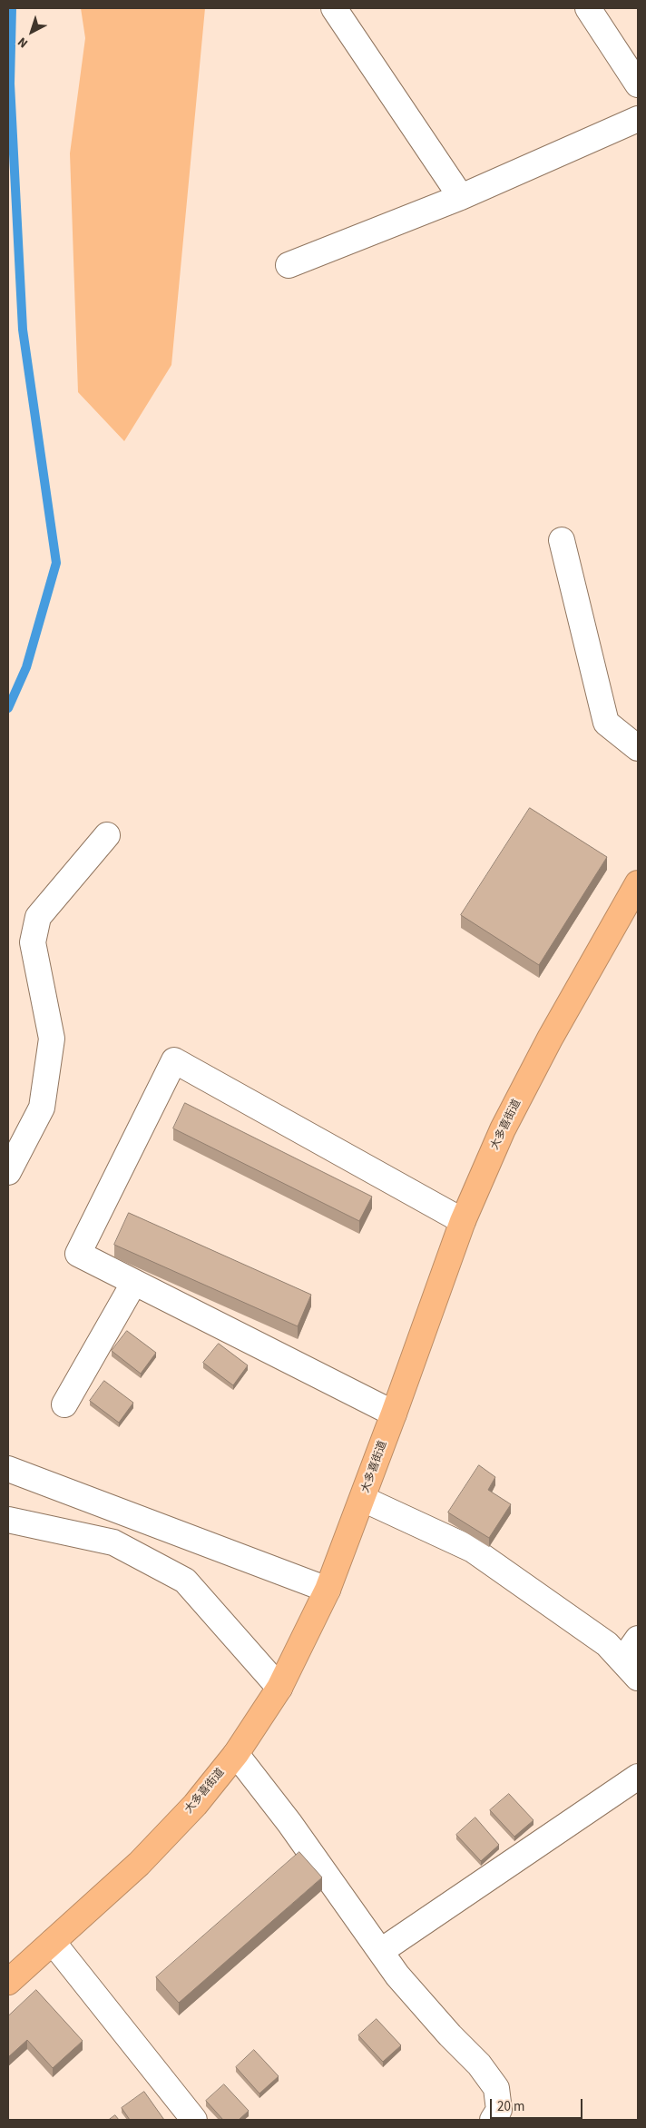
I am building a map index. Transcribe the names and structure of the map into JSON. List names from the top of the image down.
{
  "streets": {
    "highway": ["大多喜街道"]
  },
  "scale_bar": "20 m",
  "north": "bottom left"
}
